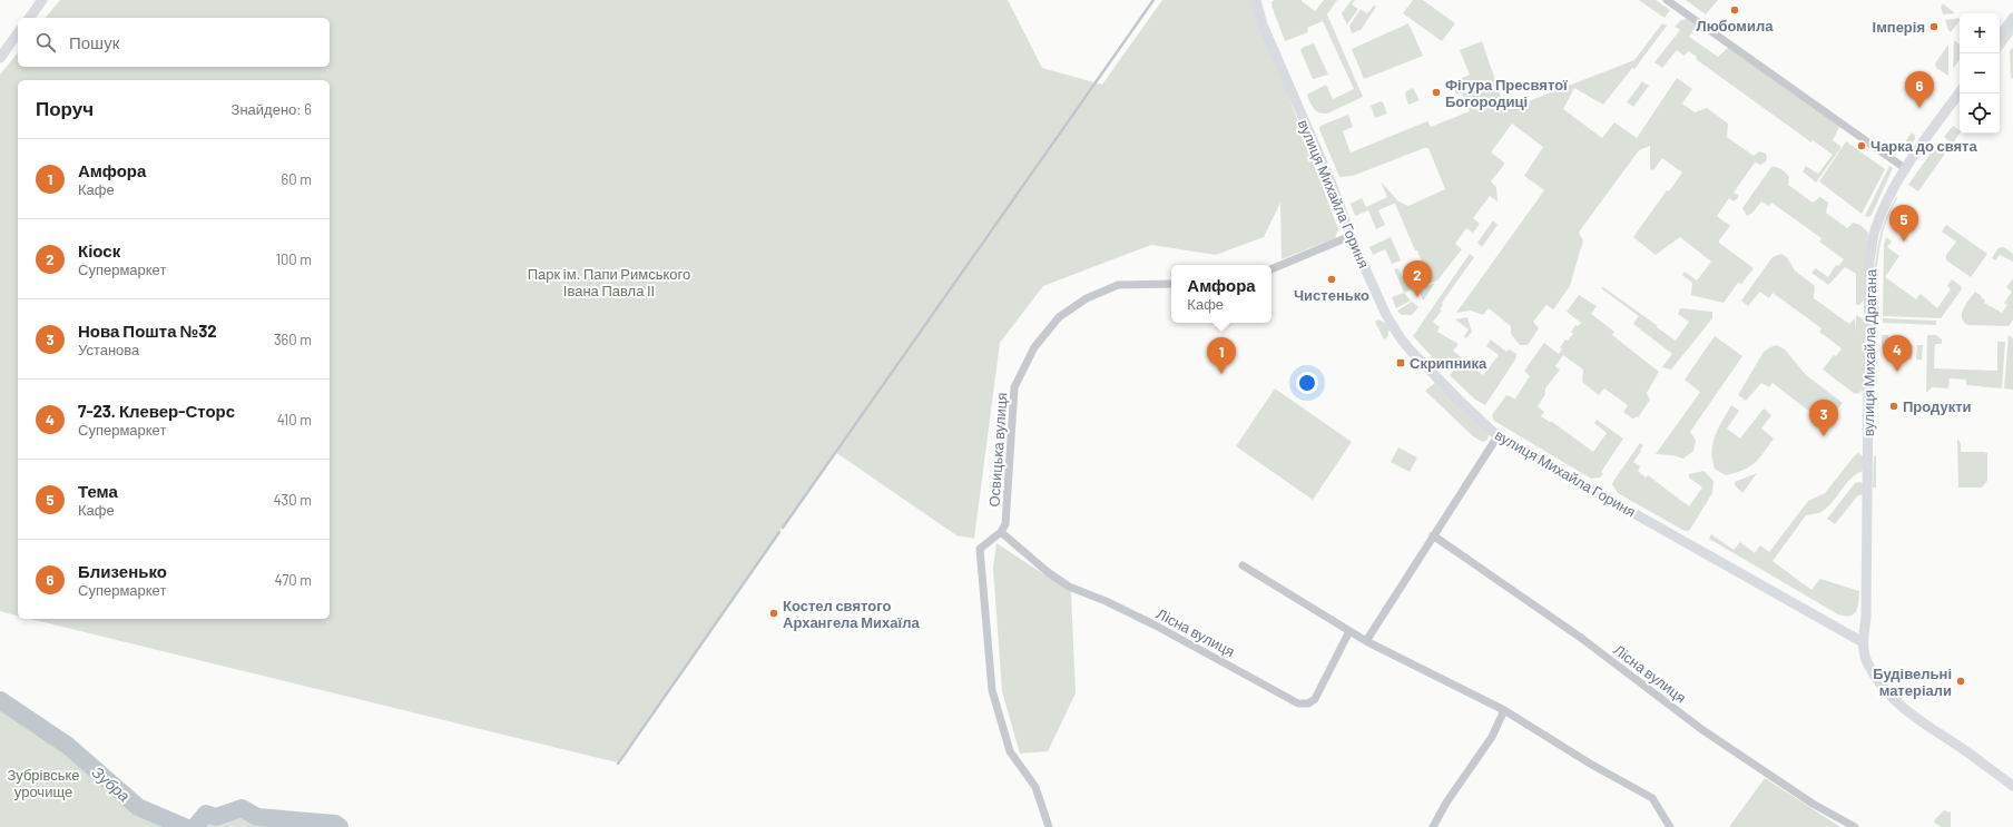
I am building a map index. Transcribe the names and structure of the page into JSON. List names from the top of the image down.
{
  "streets": {
    "street": [
      "вулиця Михайла Гориня",
      "вулиця Михайла Драгана",
      "Освицька вулиця",
      "Лісна вулиця"
    ]
  },
  "crossings": [
    ["вулиця Михайла Гориня", "вулиця Михайла Драгана"],
    ["Освицька вулиця", "Лісна вулиця"]
  ],
  "water": ["Зубра"],
  "parks": ["Парк ім. Папи Римського Івана Павла ІІ", "Зубрівське урочище"],
  "places": {
    "other": [
      "Любомила",
      "Імперія",
      "Фігура Пресвятої Богородиці",
      "Чарка до свята",
      "Чистенько",
      "Продукти",
      "Костел святого Архангела Михаїла",
      "Будівельні матеріали"
    ],
    "transit": ["Скрипника"]
  },
  "page": {
    "map_buttons": ["+", "−"],
    "search": "Пошук",
    "pins": [
      "6",
      "5",
      "2",
      "4",
      "1",
      "3"
    ],
    "heading": ["Поруч", "Знайдено: 6"],
    "list": [
      {
        "mark": "1",
        "name": "Амфора",
        "note": "Кафе",
        "value": "60 m"
      },
      {
        "mark": "2",
        "name": "Кіоск",
        "note": "Супермаркет",
        "value": "100 m"
      },
      {
        "mark": "3",
        "name": "Нова Пошта №32",
        "note": "Установа",
        "value": "360 m"
      },
      {
        "mark": "4",
        "name": "7-23. Клевер-Сторс",
        "note": "Супермаркет",
        "value": "410 m"
      },
      {
        "mark": "5",
        "name": "Тема",
        "note": "Кафе",
        "value": "430 m"
      },
      {
        "mark": "6",
        "name": "Близенько",
        "note": "Супермаркет",
        "value": "470 m"
      }
    ],
    "popup": ["Амфора", "Кафе"]
  }
}
